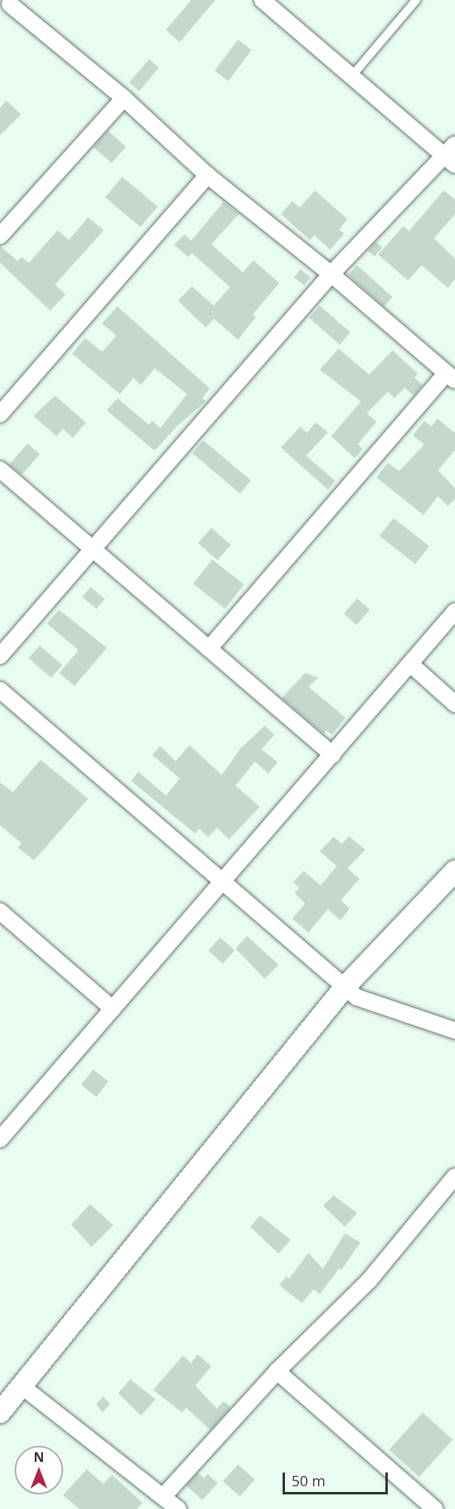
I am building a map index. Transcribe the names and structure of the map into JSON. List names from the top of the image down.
{
  "scale_bar": "50 m",
  "north": "top"
}
